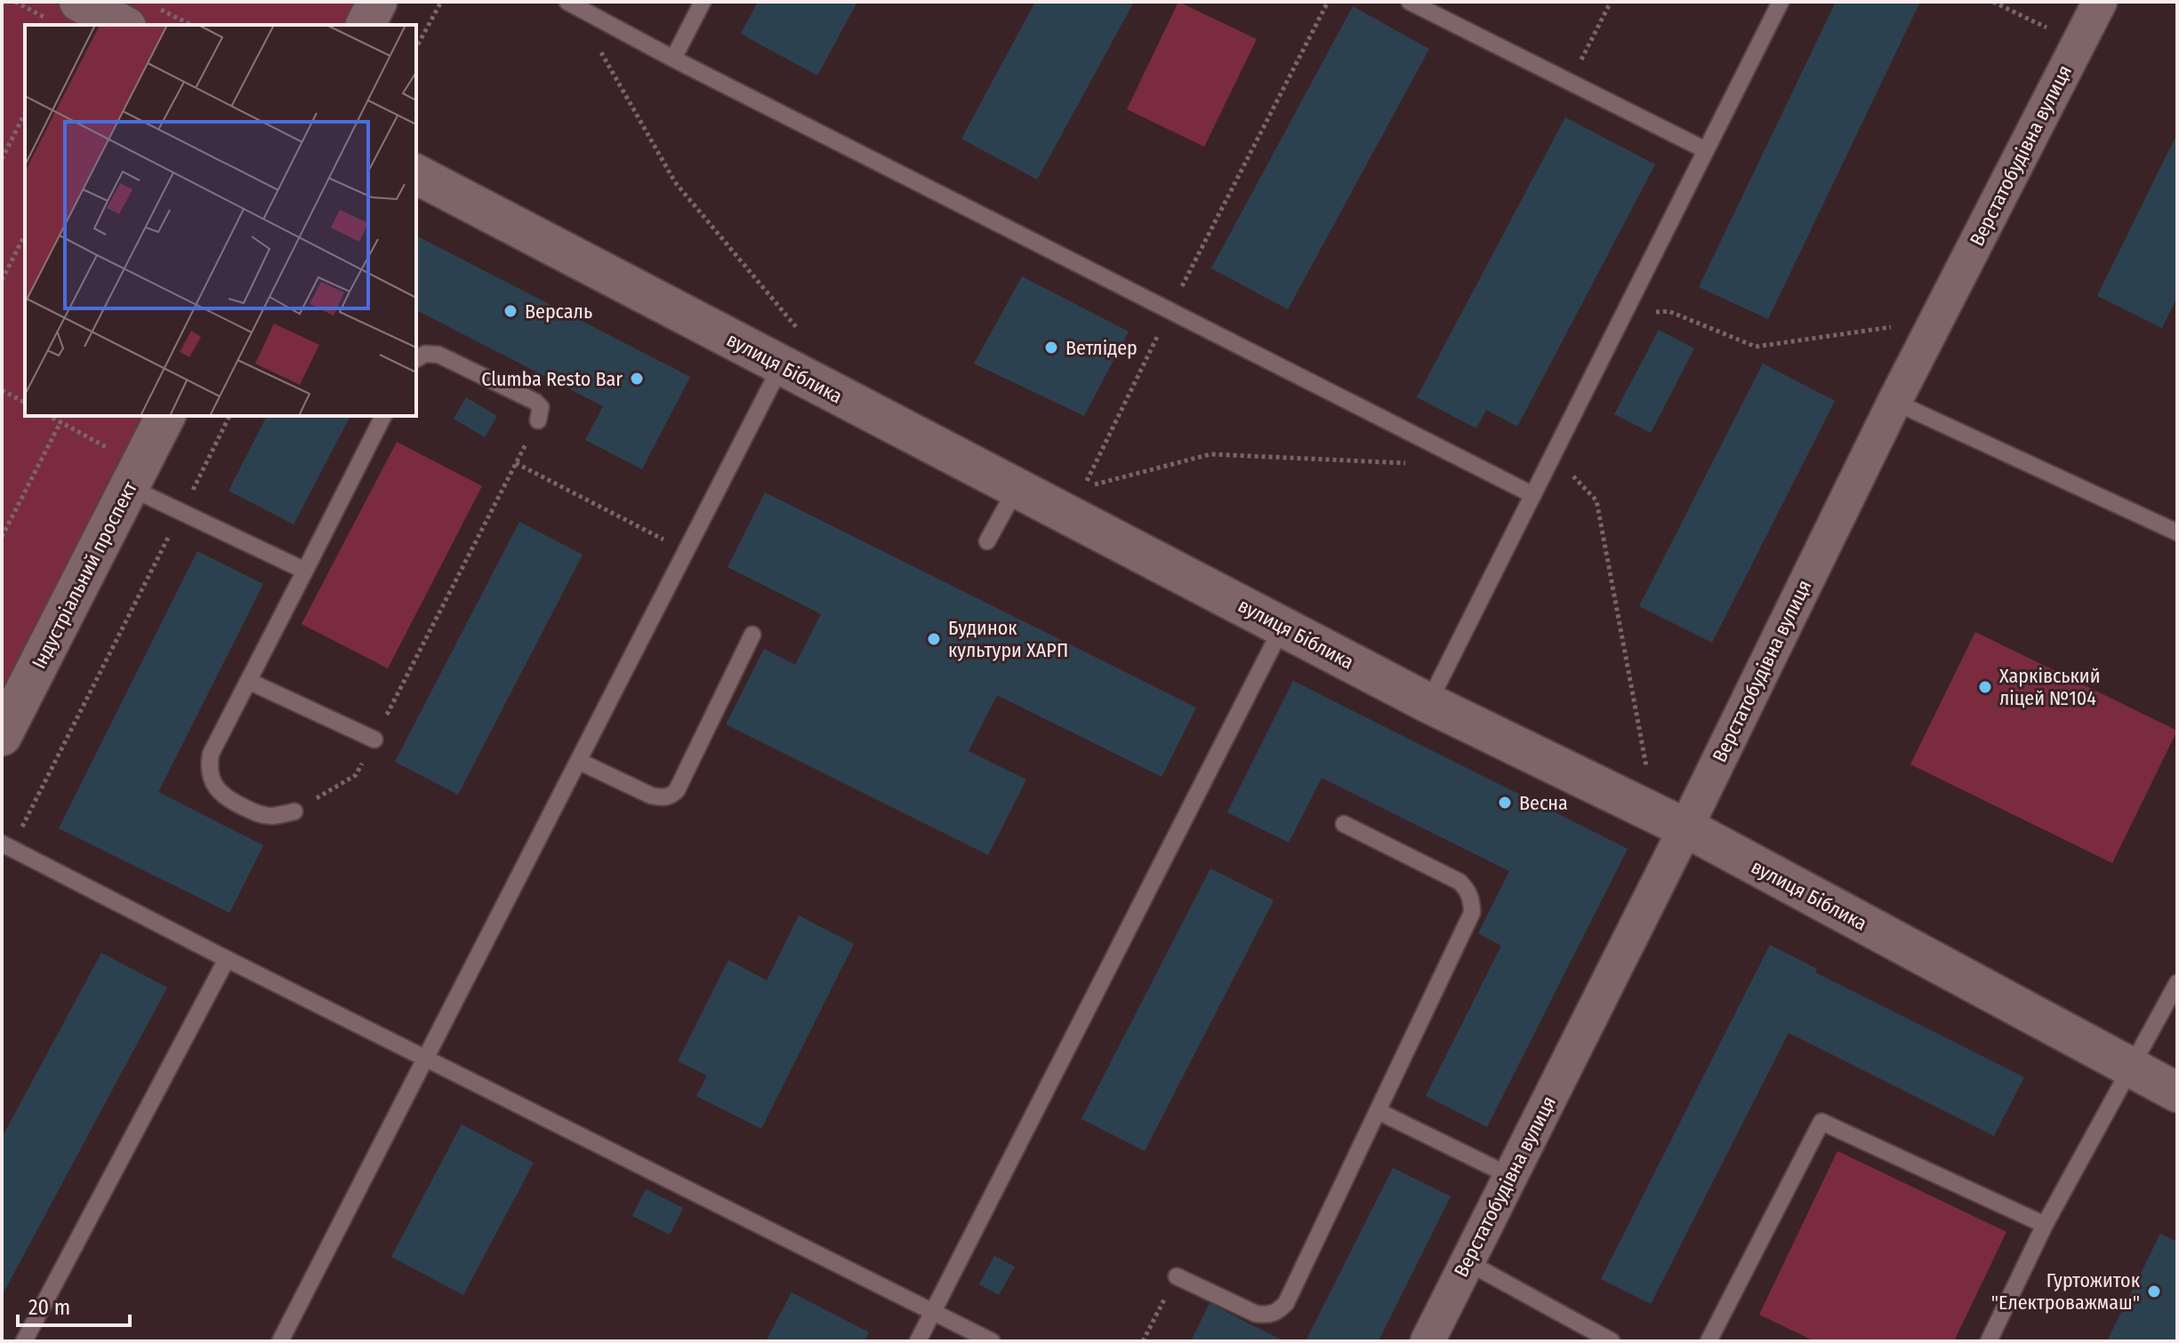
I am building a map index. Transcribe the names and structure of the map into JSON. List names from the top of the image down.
{
  "streets": {
    "street": ["Верстатобудівна вулиця", "вулиця Біблика", "Індустріальний проспект"]
  },
  "crossings": [
    ["Верстатобудівна вулиця", "вулиця Біблика"]
  ],
  "places": [
    "Версаль",
    "Ветлідер",
    "Clumba Resto Bar",
    "Будинок культури ХАРП",
    "Харківський ліцей №104",
    "Весна",
    "Гуртожиток \"Електроважмаш\""
  ],
  "scale_bar": "20 m"
}
